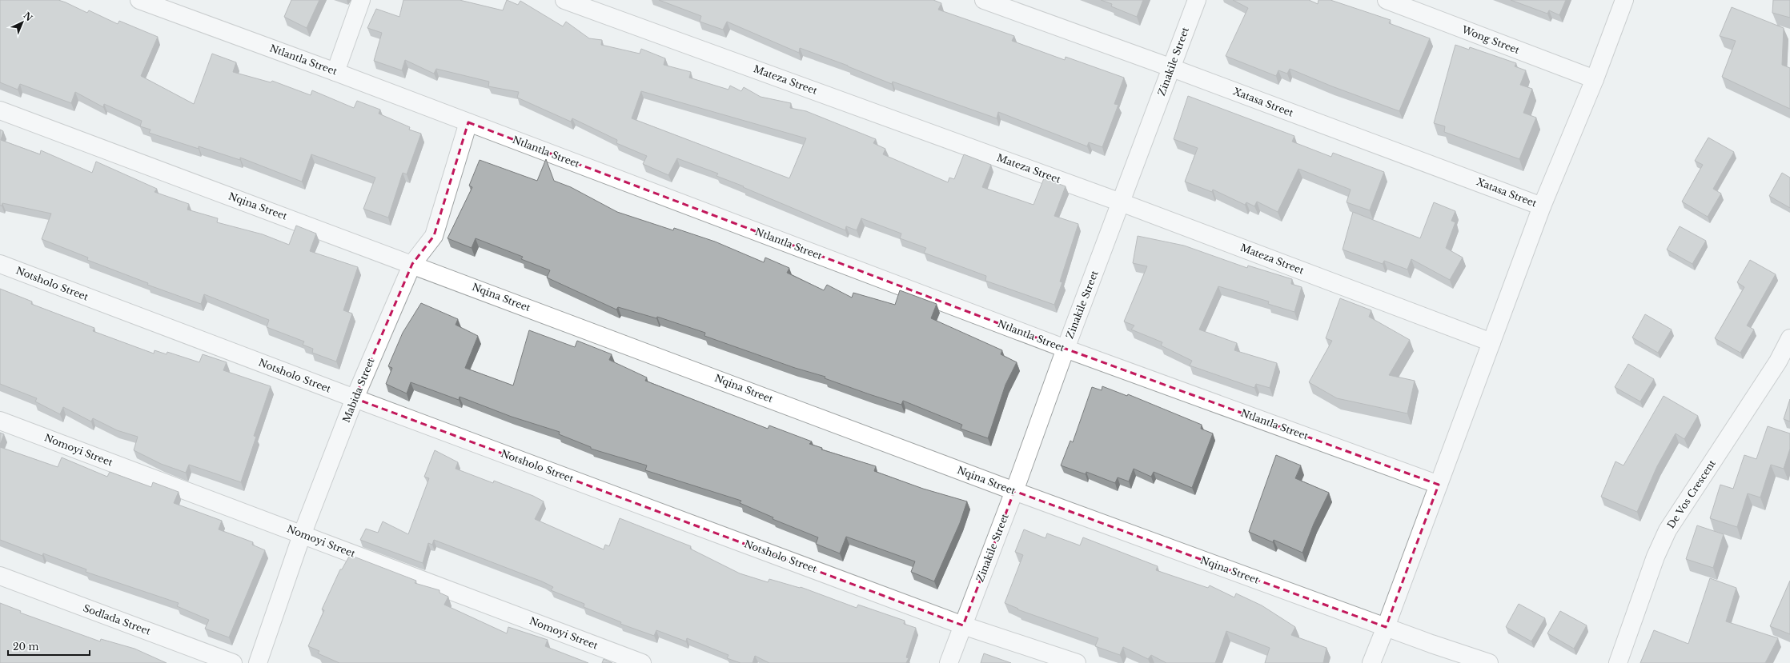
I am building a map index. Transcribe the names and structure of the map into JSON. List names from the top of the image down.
{
  "streets": {
    "street": [
      "Wong Street",
      "Ntlantla Street",
      "Zinakile Street",
      "Mateza Street",
      "Xatasa Street",
      "Nqina Street",
      "Notsholo Street",
      "Mabida Street",
      "Nomoyi Street",
      "De Vos Crescent",
      "Sodlada Street"
    ]
  },
  "crossings": [
    ["Ntlantla Street", "Zinakile Street"],
    ["Ntlantla Street", "Mabida Street"],
    ["Zinakile Street", "Mateza Street"],
    ["Zinakile Street", "Xatasa Street"],
    ["Zinakile Street", "Nqina Street"],
    ["Zinakile Street", "Notsholo Street"],
    ["Nqina Street", "Mabida Street"],
    ["Notsholo Street", "Mabida Street"],
    ["Mabida Street", "Nomoyi Street"]
  ],
  "scale_bar": "20 m",
  "north": "top right"
}
